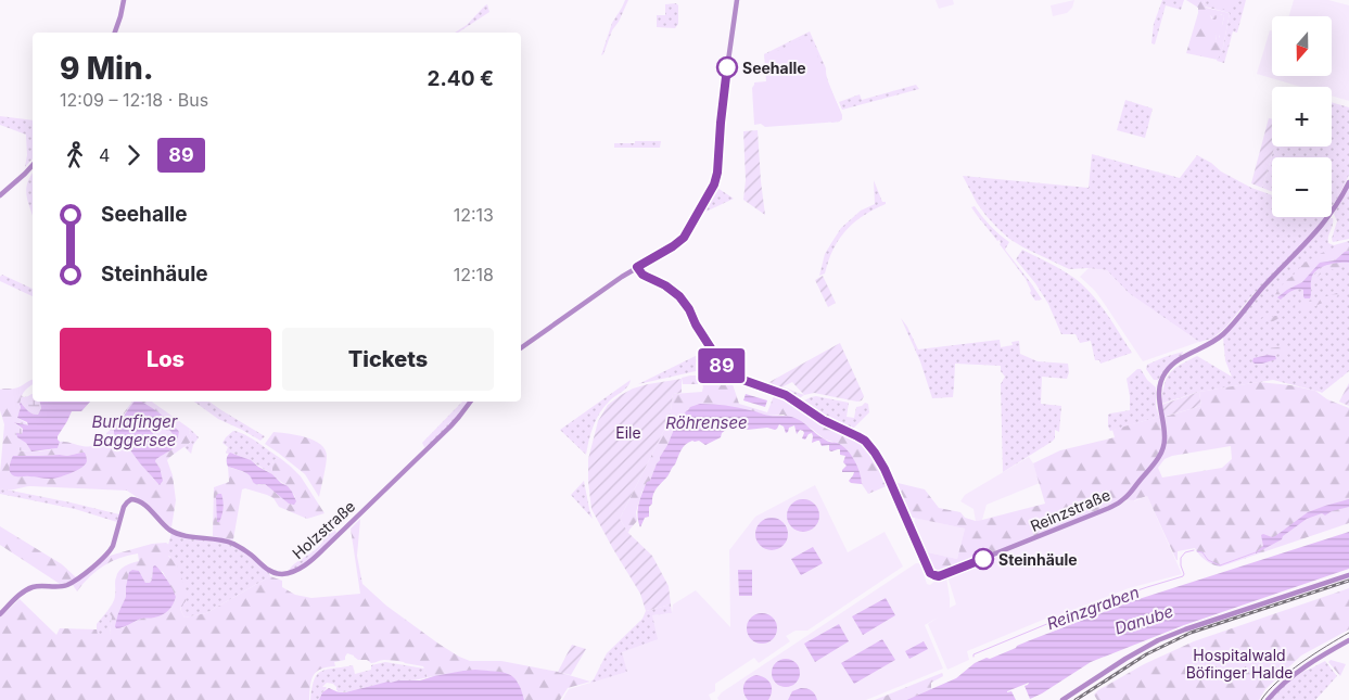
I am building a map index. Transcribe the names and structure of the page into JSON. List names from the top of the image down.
{
  "streets": {
    "street": ["Reinzstraße", "Holzstraße"]
  },
  "water": [
    "Burlafinger Baggersee",
    "Röhrensee",
    "Reinzgraben",
    "Danube"
  ],
  "parks": ["Eile", "Hospitalwald Böfinger Halde"],
  "places": ["Seehalle", "Steinhäule"],
  "lines": ["bus line 89"],
  "north": "bottom",
  "page": {
    "on_map": "89",
    "map_buttons": ["+", "−"],
    "heading": ["9 Min.", "12:09 – 12:18 · Bus", "2.40 €"],
    "legs": ["4", "89"],
    "list": [
      {
        "name": "Seehalle",
        "value": "12:13"
      },
      {
        "name": "Steinhäule",
        "value": "12:18"
      }
    ],
    "buttons": ["Los", "Tickets"]
  }
}
